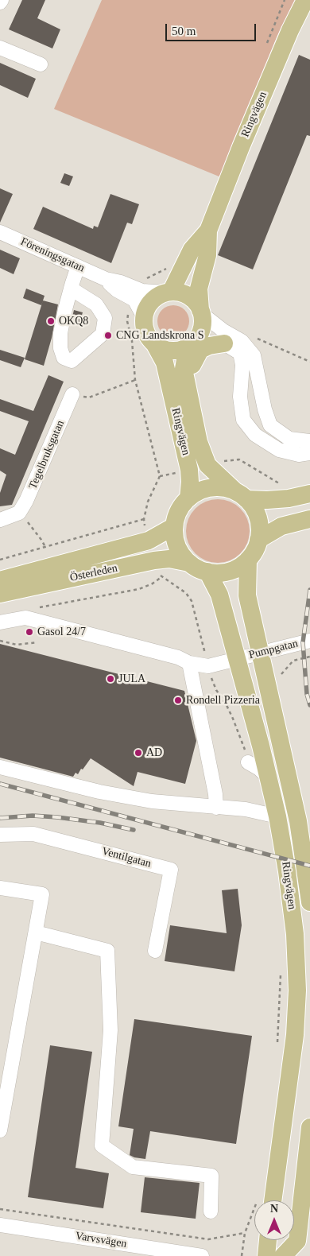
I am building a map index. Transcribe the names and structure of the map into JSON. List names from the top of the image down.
{
  "streets": {
    "main road": ["Ringvägen", "Österleden"],
    "street": [
      "Föreningsgatan",
      "Tegelbruksgatan",
      "Pumpgatan",
      "Ventilgatan",
      "Varvsvägen"
    ]
  },
  "crossings": [
    ["Ringvägen", "Föreningsgatan"],
    ["Ringvägen", "Österleden"],
    ["Ringvägen", "Pumpgatan"]
  ],
  "places": [
    "OKQ8",
    "CNG Landskrona S",
    "Gasol 24/7",
    "JULA",
    "Rondell Pizzeria",
    "AD"
  ],
  "scale_bar": "50 m",
  "north": "top"
}
